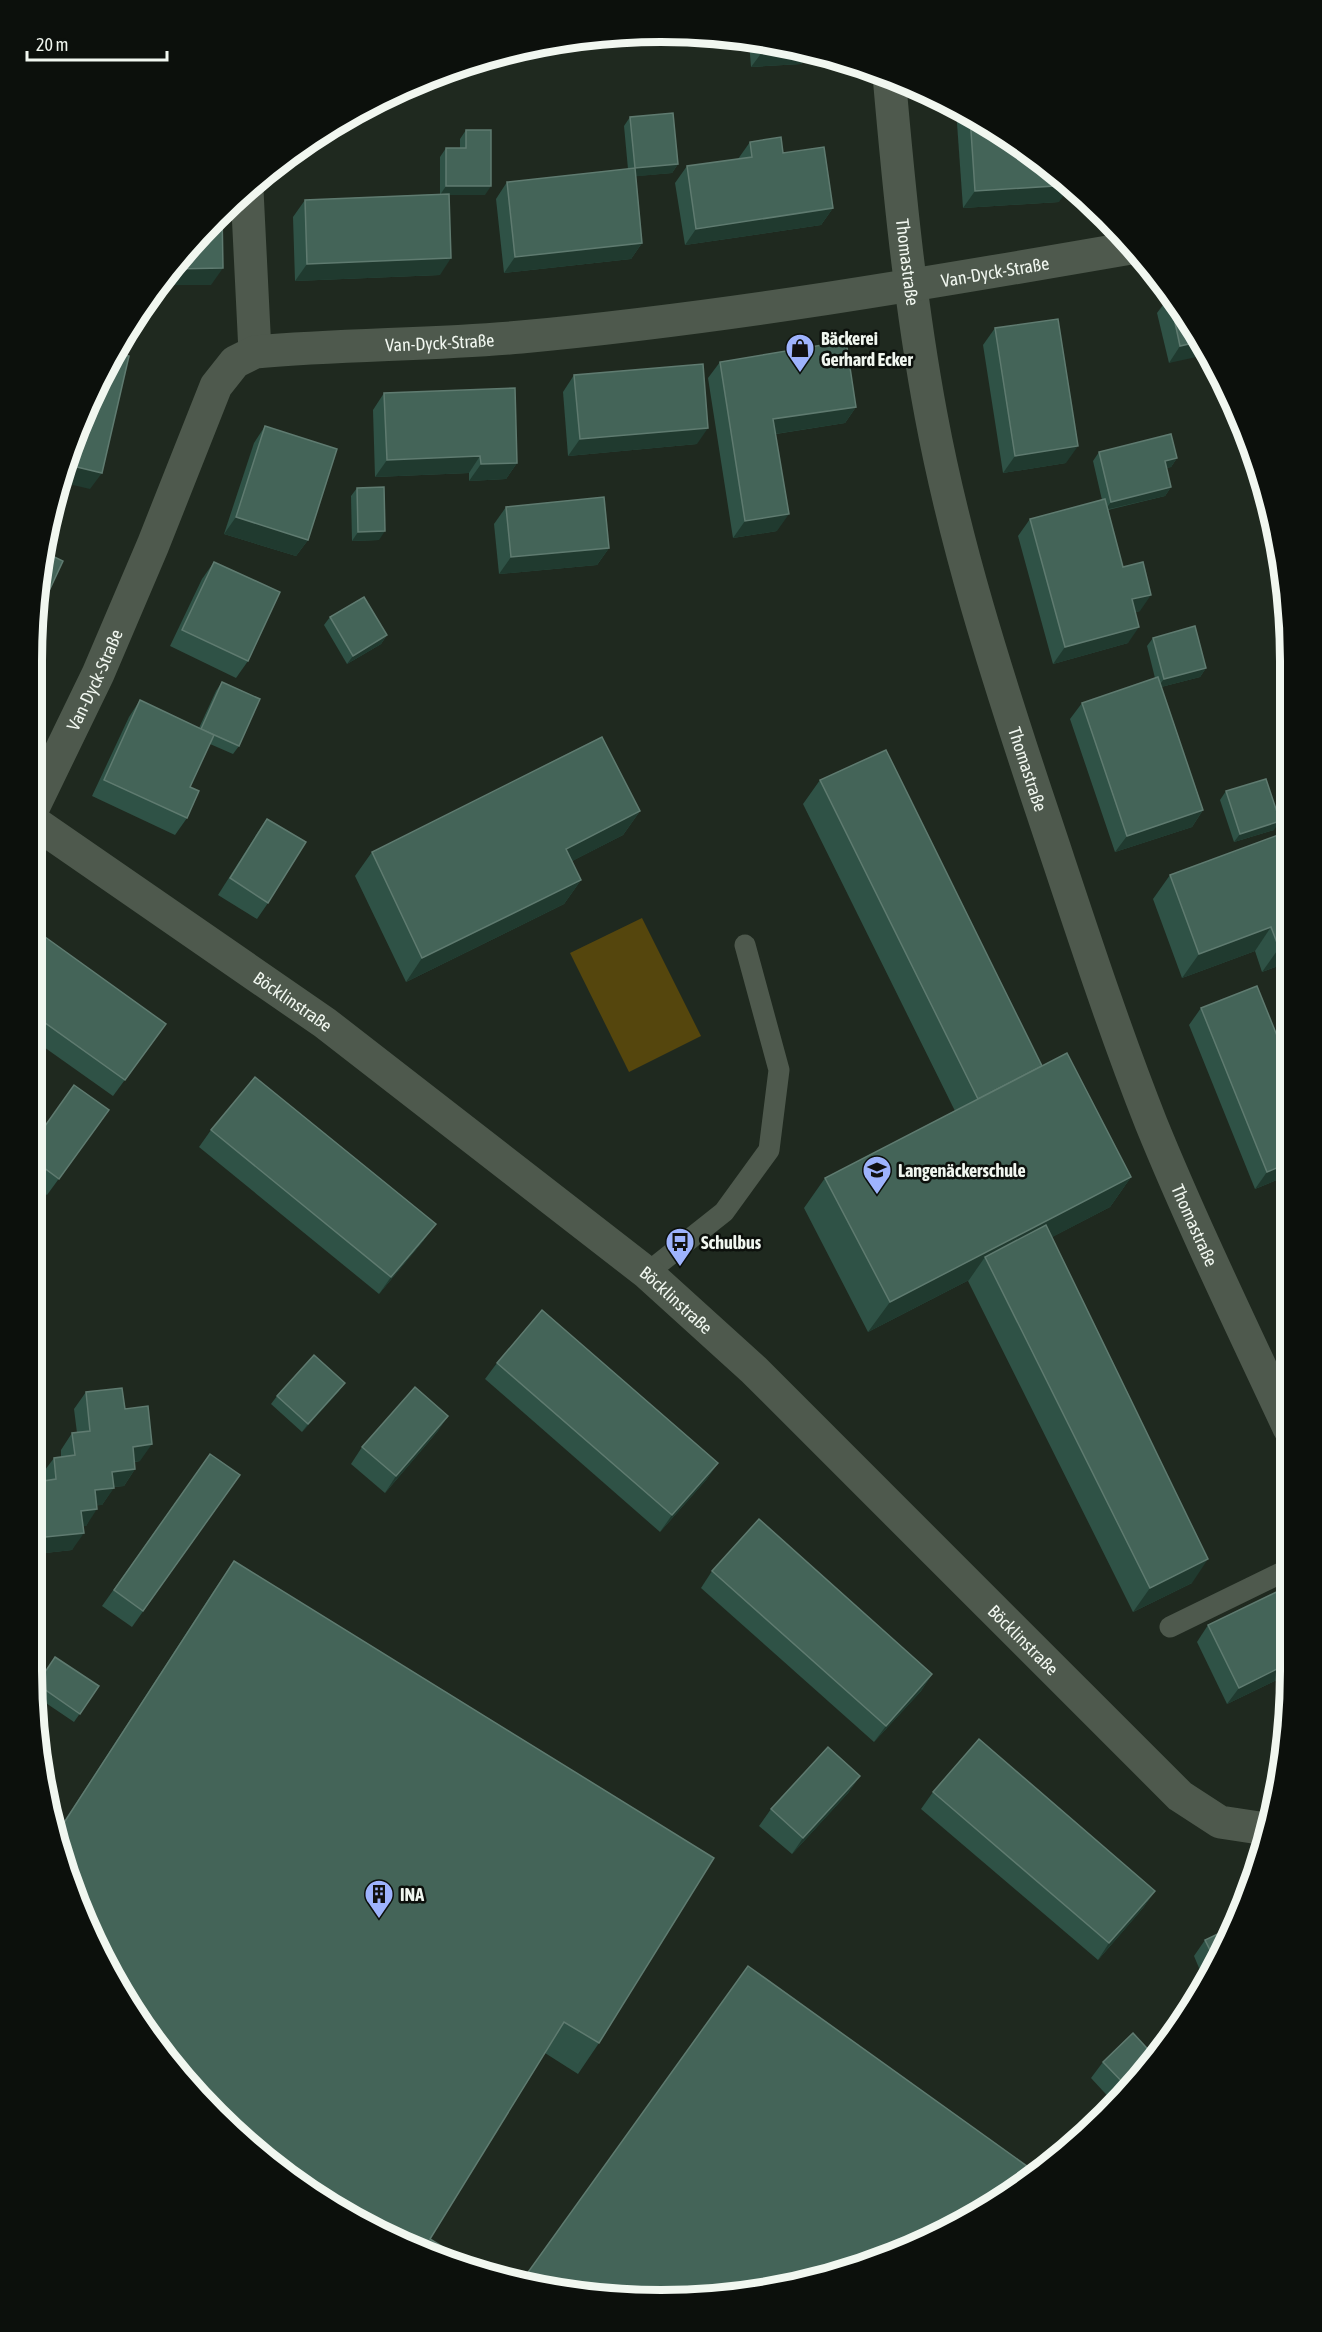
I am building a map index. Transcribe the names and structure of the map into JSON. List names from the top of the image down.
{
  "streets": {
    "street": ["Thomastraße", "Van-Dyck-Straße", "Böcklinstraße"]
  },
  "crossings": [
    ["Thomastraße", "Van-Dyck-Straße"]
  ],
  "places": {
    "shop": ["Bäckerei Gerhard Ecker"],
    "school or university": ["Langenäckerschule"],
    "bus stop": ["Schulbus"],
    "building": ["INA"]
  },
  "scale_bar": "20 m"
}
